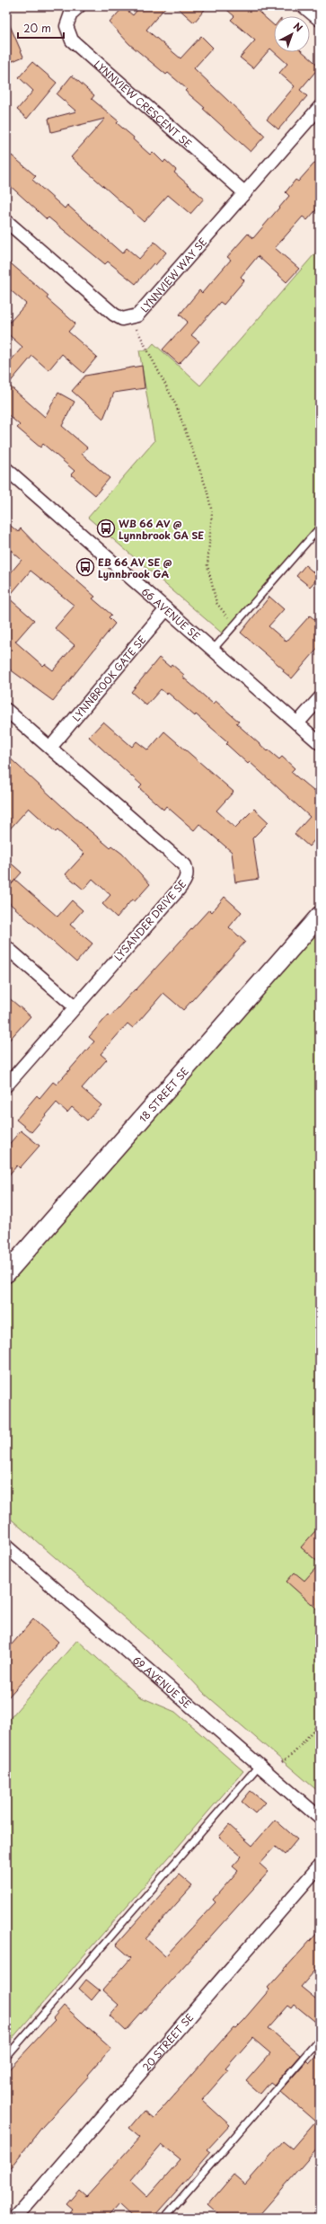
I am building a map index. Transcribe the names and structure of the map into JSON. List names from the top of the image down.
{
  "streets": {
    "street": [
      "LYNNVIEW CRESCENT SE",
      "LYNNVIEW WAY SE",
      "66 AVENUE SE",
      "LYNNBROOK GATE SE",
      "LYSANDER DRIVE SE",
      "18 STREET SE",
      "69 AVENUE SE",
      "20 STREET SE"
    ]
  },
  "crossings": [
    ["LYNNVIEW CRESCENT SE", "LYNNVIEW WAY SE"],
    ["66 AVENUE SE", "LYNNBROOK GATE SE"],
    ["LYNNBROOK GATE SE", "LYSANDER DRIVE SE"]
  ],
  "places": {
    "bus stop": ["WB 66 AV @ Lynnbrook GA SE", "EB 66 AV SE @ Lynnbrook GA"]
  },
  "scale_bar": "20 m",
  "north": "top right"
}
